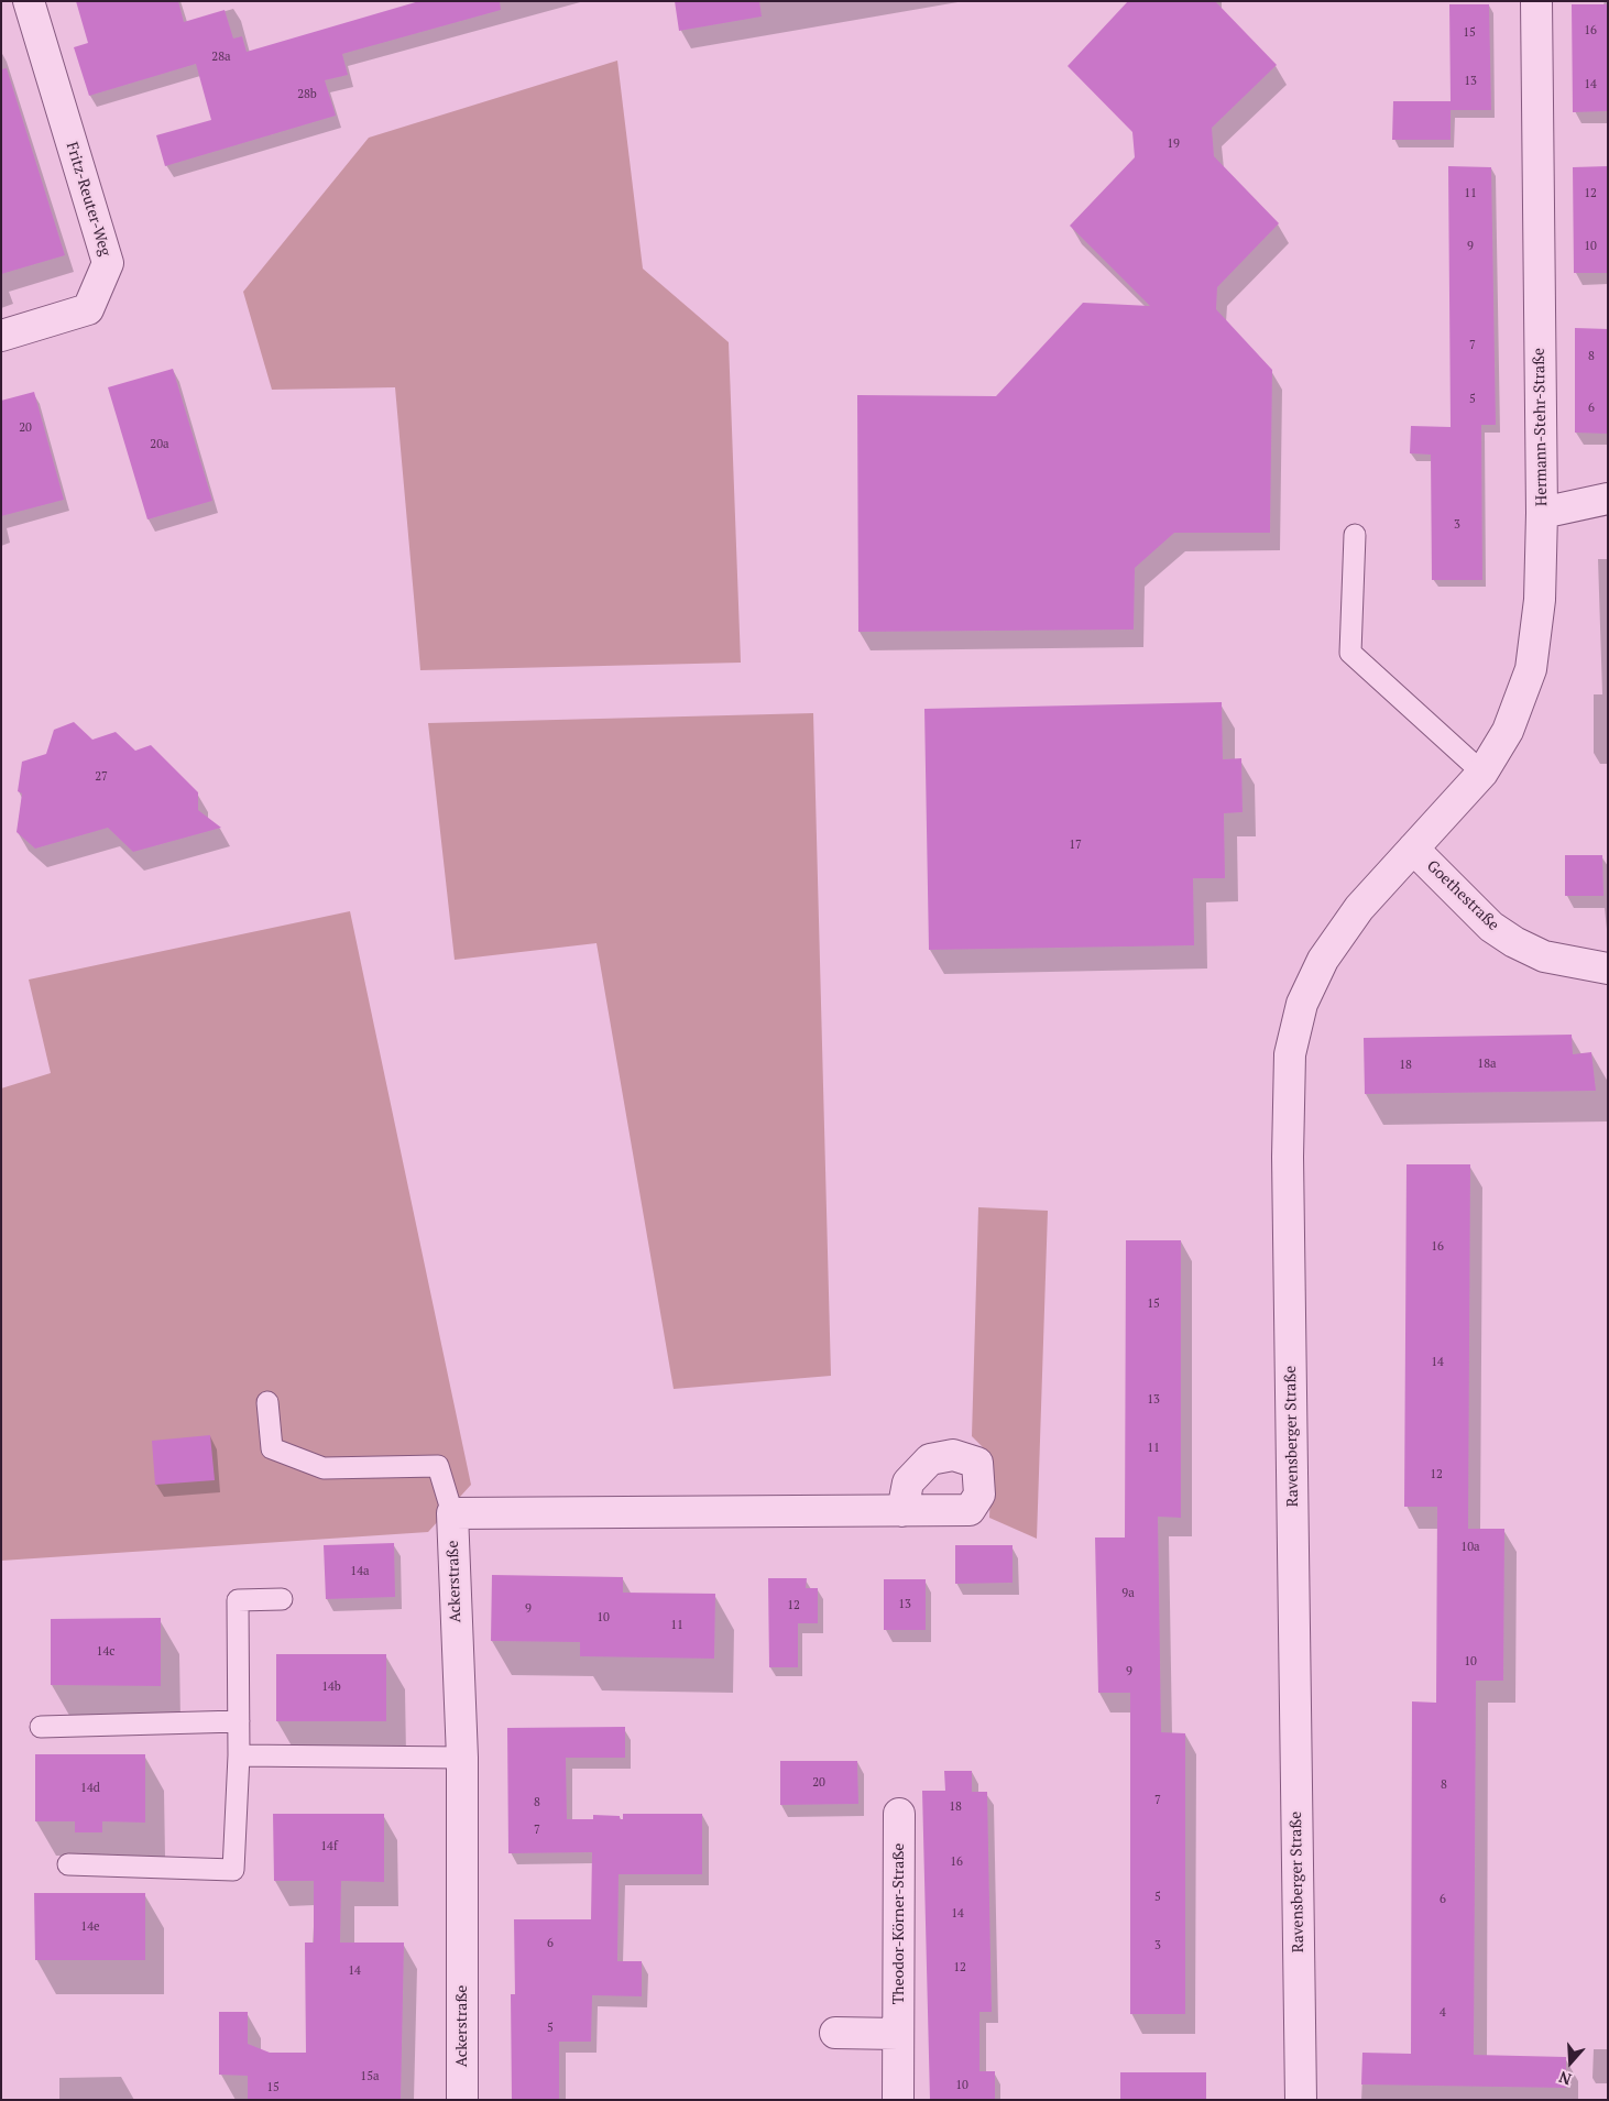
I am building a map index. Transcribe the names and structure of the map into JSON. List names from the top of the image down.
{
  "streets": {
    "street": [
      "Fritz-Reuter-Weg",
      "Hermann-Stehr-Straße",
      "Goethestraße",
      "Ravensberger Straße",
      "Ackerstraße",
      "Theodor-Körner-Straße"
    ]
  },
  "crossings": [
    ["Hermann-Stehr-Straße", "Ravensberger Straße"],
    ["Goethestraße", "Ravensberger Straße"]
  ],
  "house_numbers": [
    "16",
    "15",
    "28a",
    "13",
    "14",
    "28b",
    "19",
    "11",
    "12",
    "9",
    "10",
    "7",
    "8",
    "5",
    "6",
    "20",
    "20a",
    "3",
    "27",
    "17",
    "18a",
    "18",
    "16",
    "15",
    "14",
    "13",
    "11",
    "12",
    "10a",
    "14a",
    "9a",
    "13",
    "12",
    "9",
    "10",
    "11",
    "14c",
    "10",
    "9",
    "14b",
    "20",
    "8",
    "14d",
    "7",
    "8",
    "18",
    "7",
    "14f",
    "16",
    "5",
    "6",
    "14",
    "14e",
    "6",
    "3",
    "12",
    "14",
    "4",
    "5",
    "15a",
    "10",
    "15"
  ],
  "north": "bottom"
}
